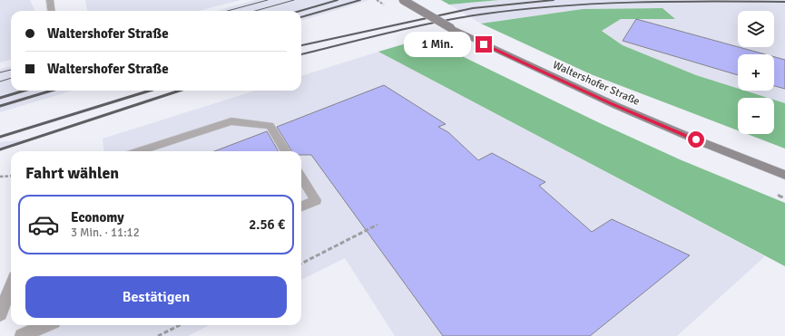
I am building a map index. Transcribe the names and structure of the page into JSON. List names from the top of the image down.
{
  "streets": {
    "main road": ["Waltershofer Straße"]
  },
  "page": {
    "map_buttons": ["+", "−"],
    "banner": ["Waltershofer Straße", "Waltershofer Straße"],
    "bubble": "1 Min.",
    "heading": "Fahrt wählen",
    "list": [
      {
        "name": "Economy",
        "note": "3 Min. · 11:12",
        "value": "2.56 €"
      }
    ],
    "buttons": "Bestätigen"
  }
}
